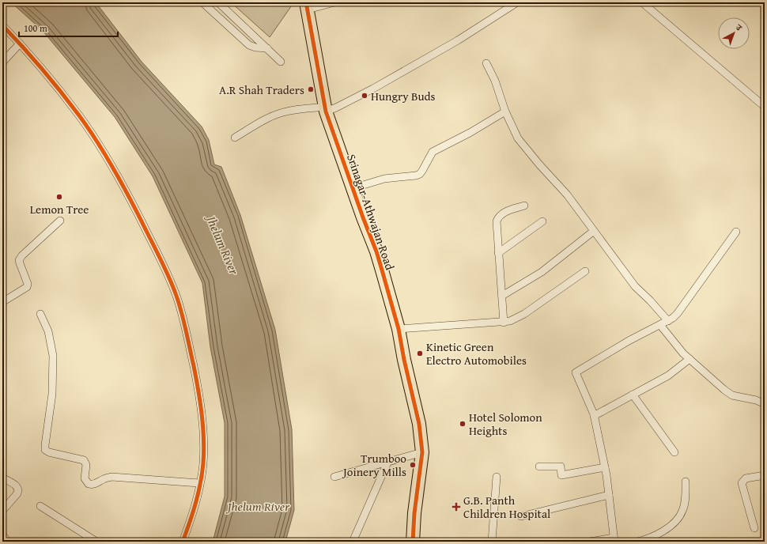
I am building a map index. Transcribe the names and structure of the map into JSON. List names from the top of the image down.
{
  "streets": {
    "highway": ["Srinagar-Athwajan Road"]
  },
  "water": ["Jhelum River"],
  "places": {
    "other": [
      "A.R Shah Traders",
      "Hungry Buds",
      "Lemon Tree",
      "Kinetic Green Electro Automobiles",
      "Hotel Solomon Heights",
      "Trumboo Joinery Mills"
    ],
    "health": ["G.B. Panth Children Hospital"]
  },
  "scale_bar": "100 m",
  "north": "top right"
}
